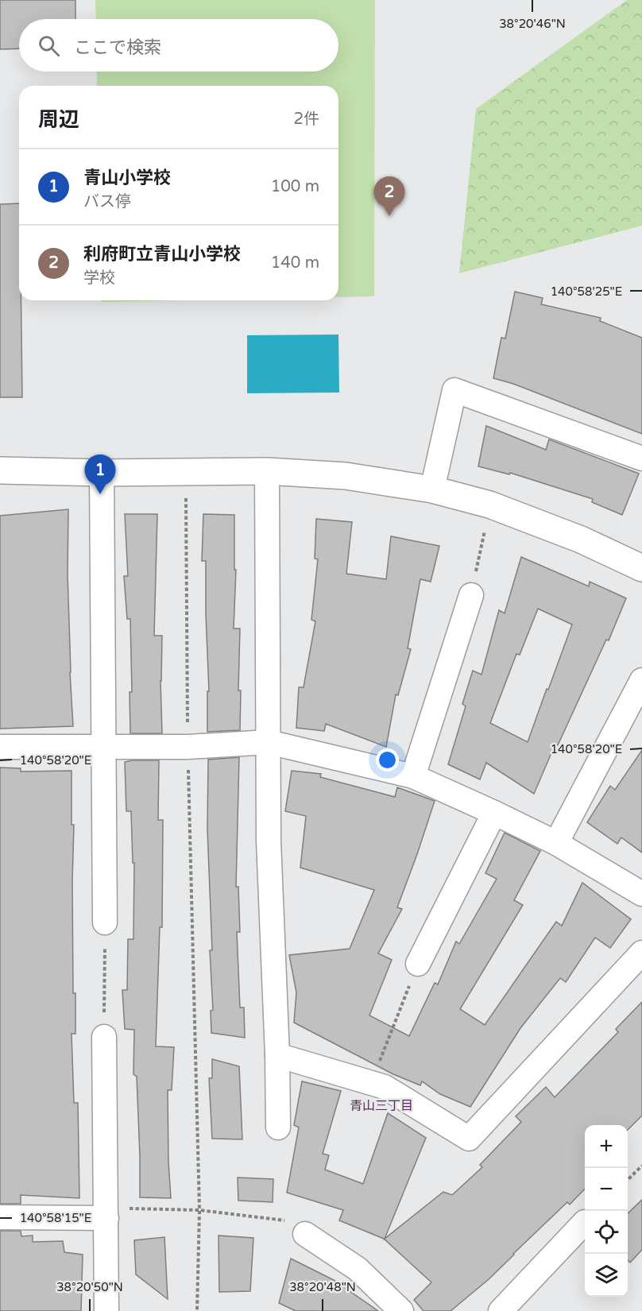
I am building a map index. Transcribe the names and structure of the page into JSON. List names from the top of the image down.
{
  "districts": ["青山三丁目"],
  "page": {
    "search": "ここで検索",
    "heading": ["周辺", "2件"],
    "list": [
      {
        "mark": "1",
        "name": "青山小学校",
        "note": "バス停",
        "value": "100 m"
      },
      {
        "mark": "2",
        "name": "利府町立青山小学校",
        "note": "学校",
        "value": "140 m"
      }
    ],
    "pins": ["2", "1"],
    "map_buttons": ["+", "−"]
  },
  "coordinates": [
    "38°20'46\"N",
    "140°58'25\"E",
    "140°58'20\"E",
    "140°58'15\"E",
    "38°20'50\"N",
    "38°20'48\"N"
  ]
}
